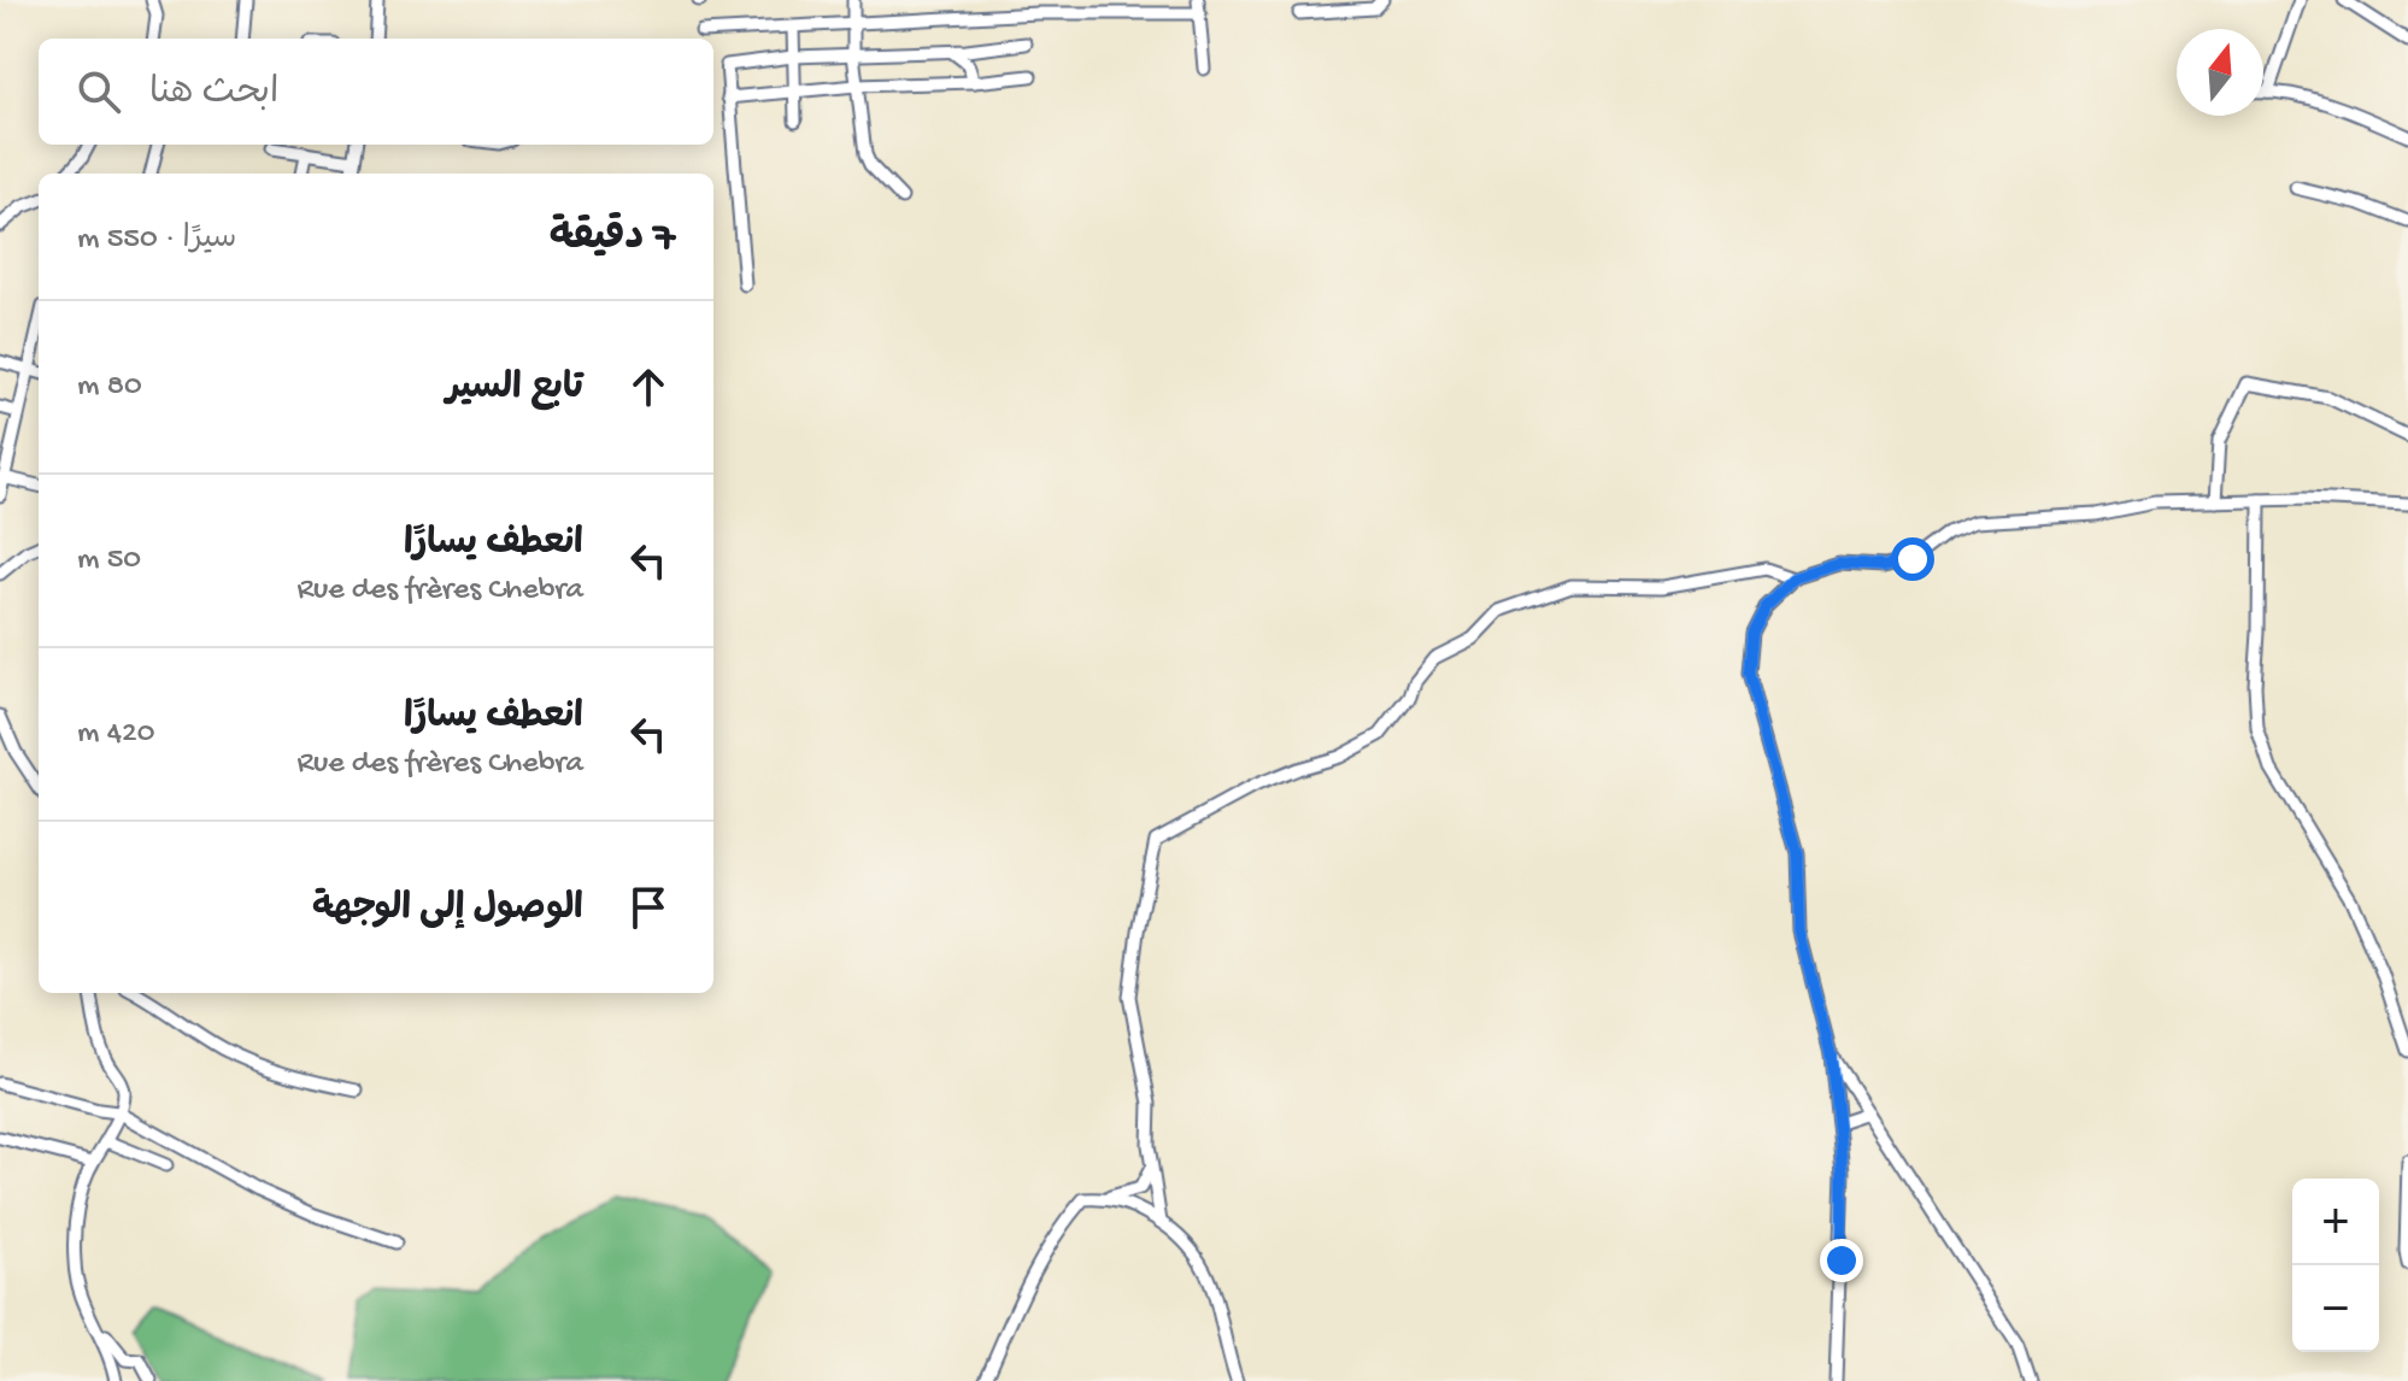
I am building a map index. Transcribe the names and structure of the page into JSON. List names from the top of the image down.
{
  "north": "top",
  "page": {
    "search": "ابحث هنا",
    "heading": ["7 دقيقة", "سيرًا · 550 m"],
    "list": [
      ["تابع السير", "80 m"],
      ["انعطف يسارًا", "Rue des frères Chebra", "50 m"],
      ["انعطف يسارًا", "Rue des frères Chebra", "420 m"],
      "الوصول إلى الوجهة"
    ],
    "map_buttons": ["+", "−"]
  }
}
